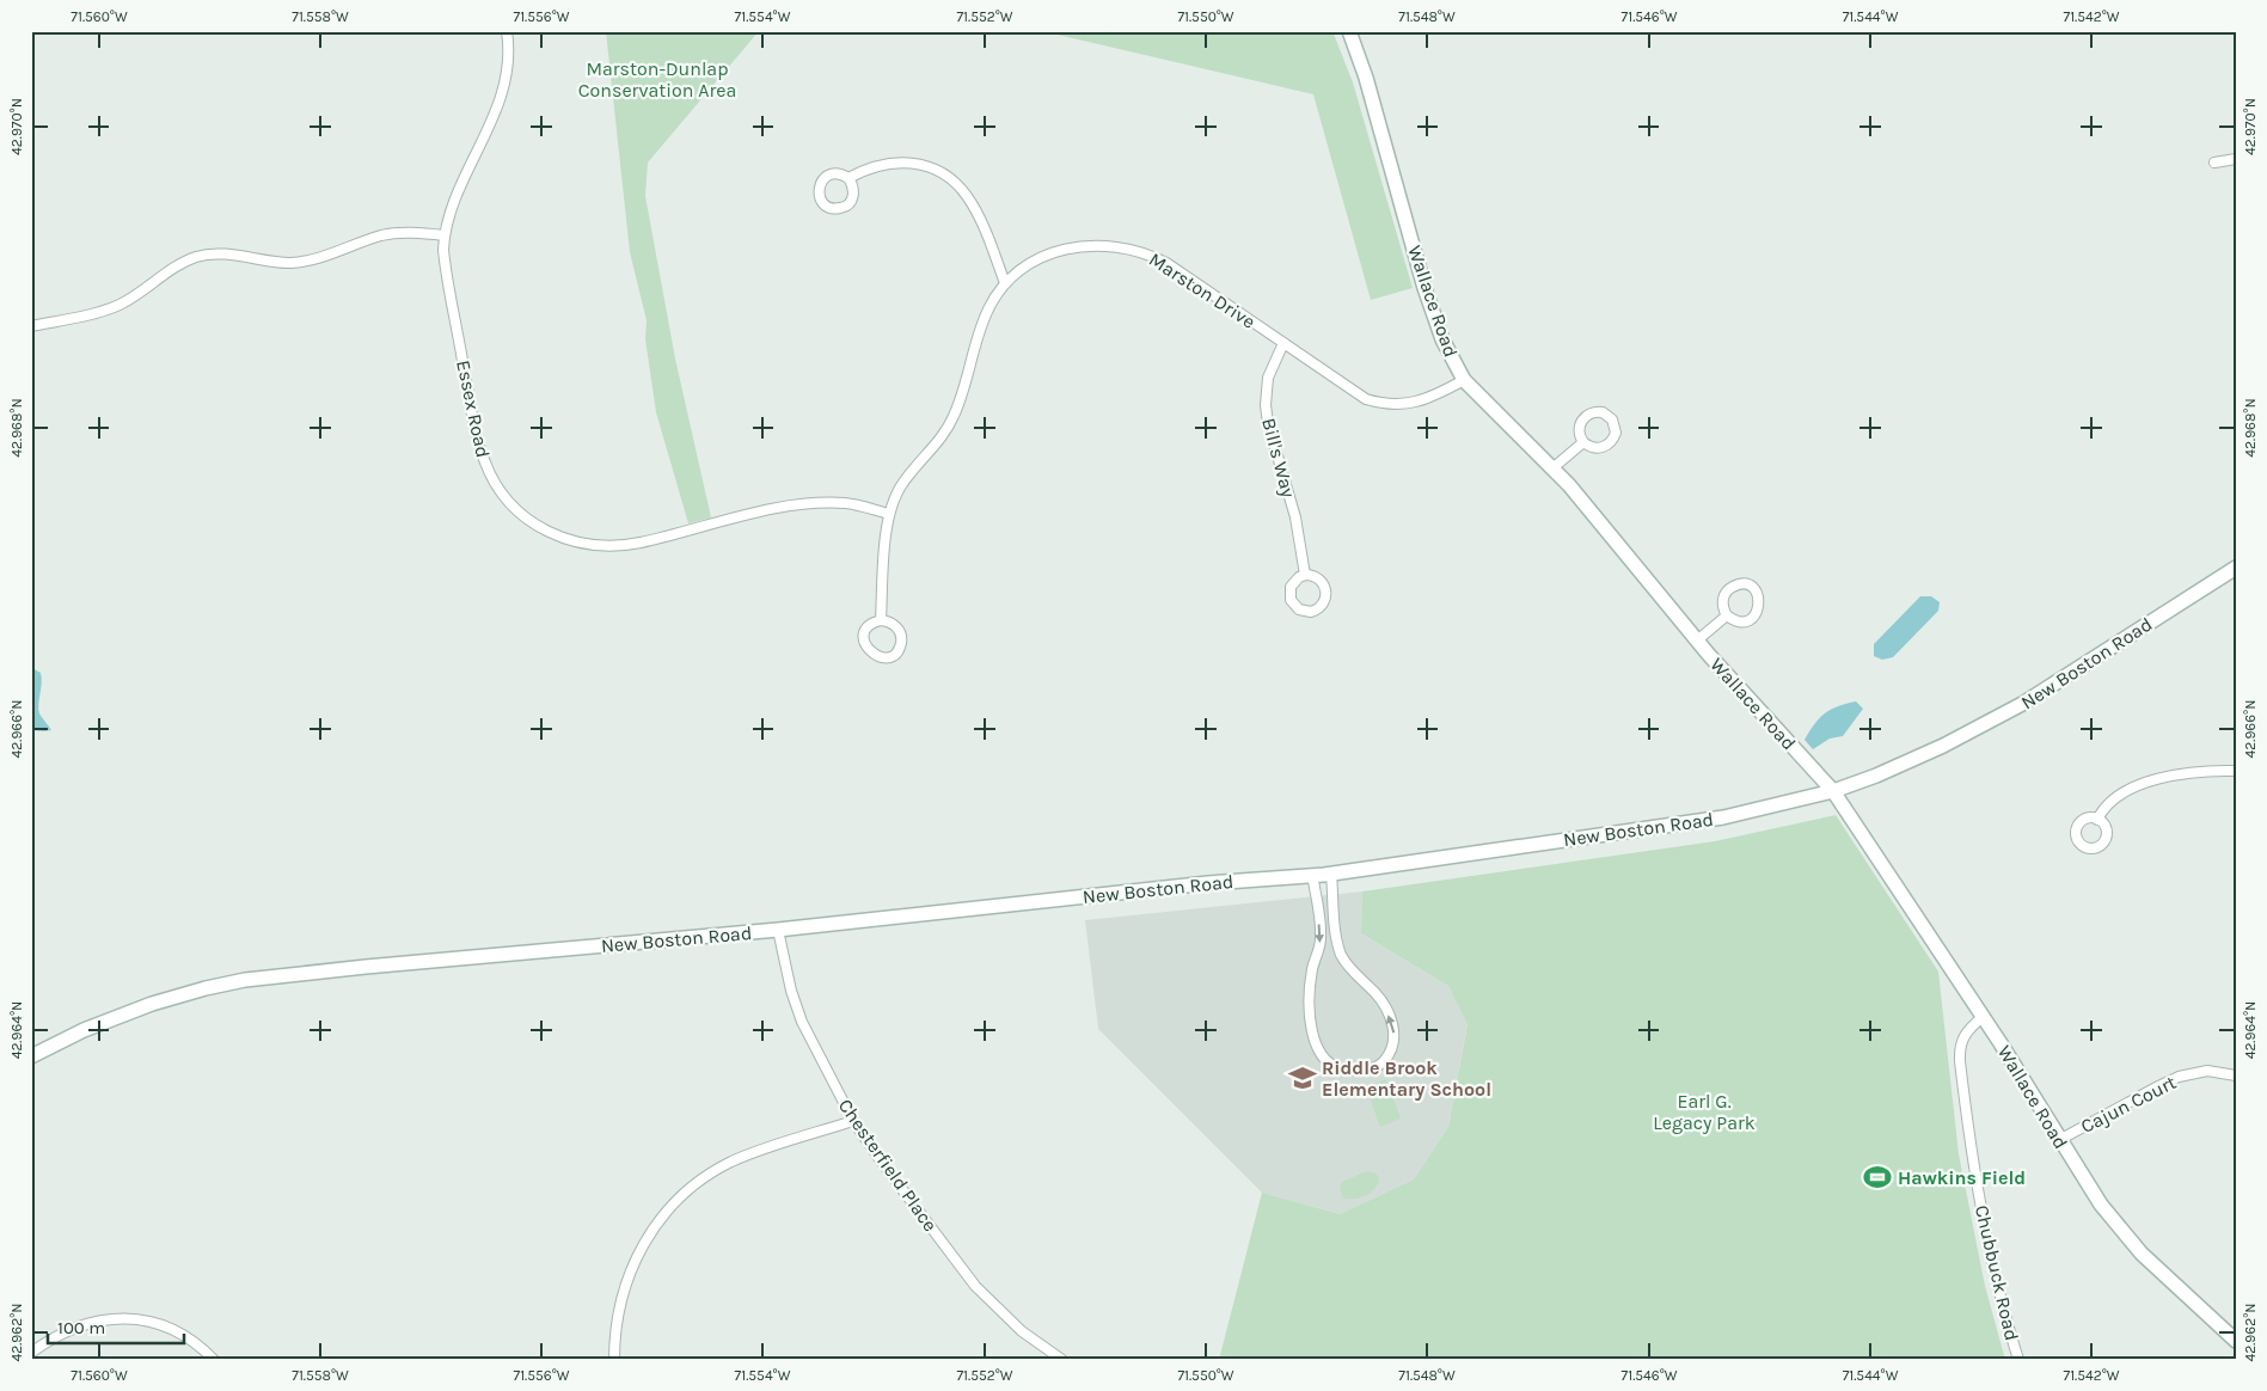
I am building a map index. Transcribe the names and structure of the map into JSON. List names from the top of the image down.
{
  "streets": {
    "street": [
      "Marston Drive",
      "Wallace Road",
      "Essex Road",
      "Bill's Way",
      "New Boston Road",
      "Cajun Court",
      "Chesterfield Place",
      "Chubbuck Road"
    ]
  },
  "crossings": [
    ["Marston Drive", "Wallace Road"],
    ["Marston Drive", "Essex Road"],
    ["Marston Drive", "Bill's Way"],
    ["Wallace Road", "New Boston Road"],
    ["Wallace Road", "Cajun Court"],
    ["Wallace Road", "Chubbuck Road"],
    ["New Boston Road", "Chesterfield Place"]
  ],
  "parks": ["Marston-Dunlap Conservation Area", "Earl G. Legacy Park"],
  "places": {
    "school or university": ["Riddle Brook Elementary School"],
    "sports": ["Hawkins Field"]
  },
  "scale_bar": "100 m",
  "coordinates": [
    "71.560°W",
    "71.558°W",
    "71.556°W",
    "71.554°W",
    "71.552°W",
    "71.550°W",
    "71.548°W",
    "71.546°W",
    "71.544°W",
    "71.542°W",
    "42.970°N",
    "42.968°N",
    "42.966°N",
    "42.964°N",
    "42.962°N"
  ]
}
